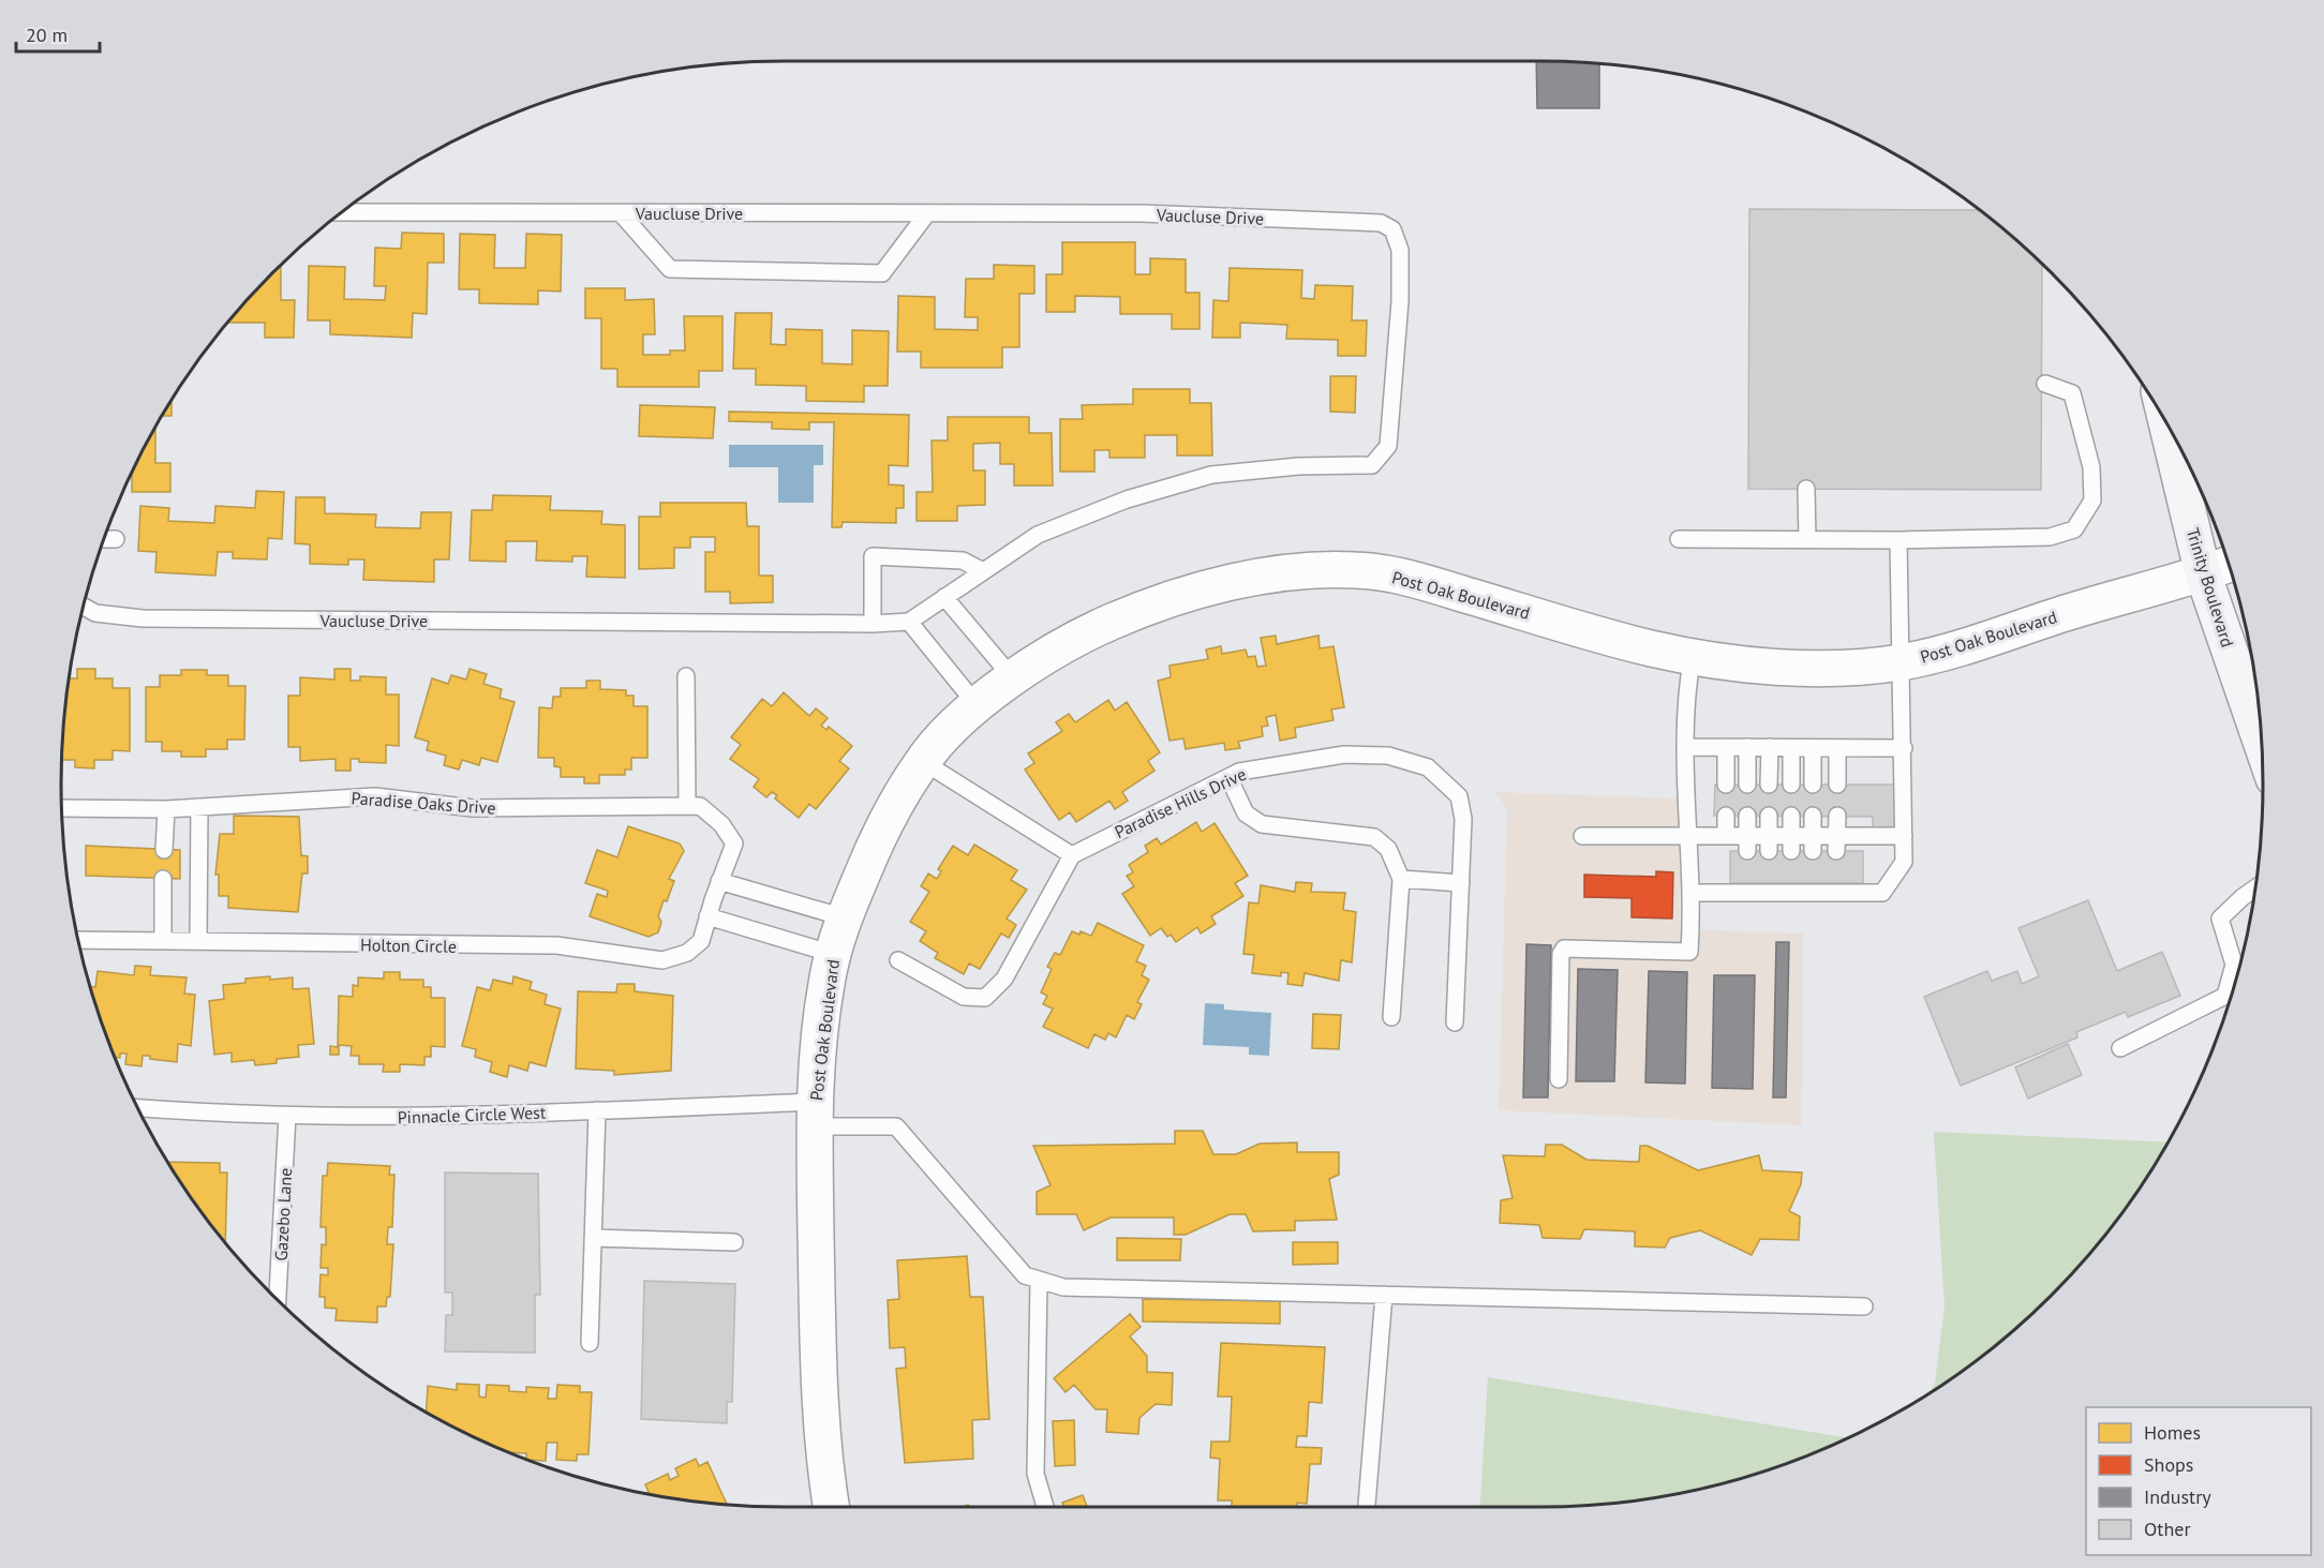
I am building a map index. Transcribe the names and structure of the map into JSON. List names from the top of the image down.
{
  "streets": {
    "main road": ["Trinity Boulevard"],
    "street": ["Post Oak Boulevard"],
    "lane": [
      "Vaucluse Drive",
      "Paradise Oaks Drive",
      "Paradise Hills Drive",
      "Holton Circle",
      "Pinnacle Circle West",
      "Gazebo Lane"
    ]
  },
  "crossings": [
    ["Trinity Boulevard", "Post Oak Boulevard"],
    ["Post Oak Boulevard", "Pinnacle Circle West"],
    ["Paradise Oaks Drive", "Holton Circle"],
    ["Pinnacle Circle West", "Gazebo Lane"]
  ],
  "legend": [
    "Homes",
    "Shops",
    "Industry",
    "Other"
  ],
  "scale_bar": "20 m"
}
